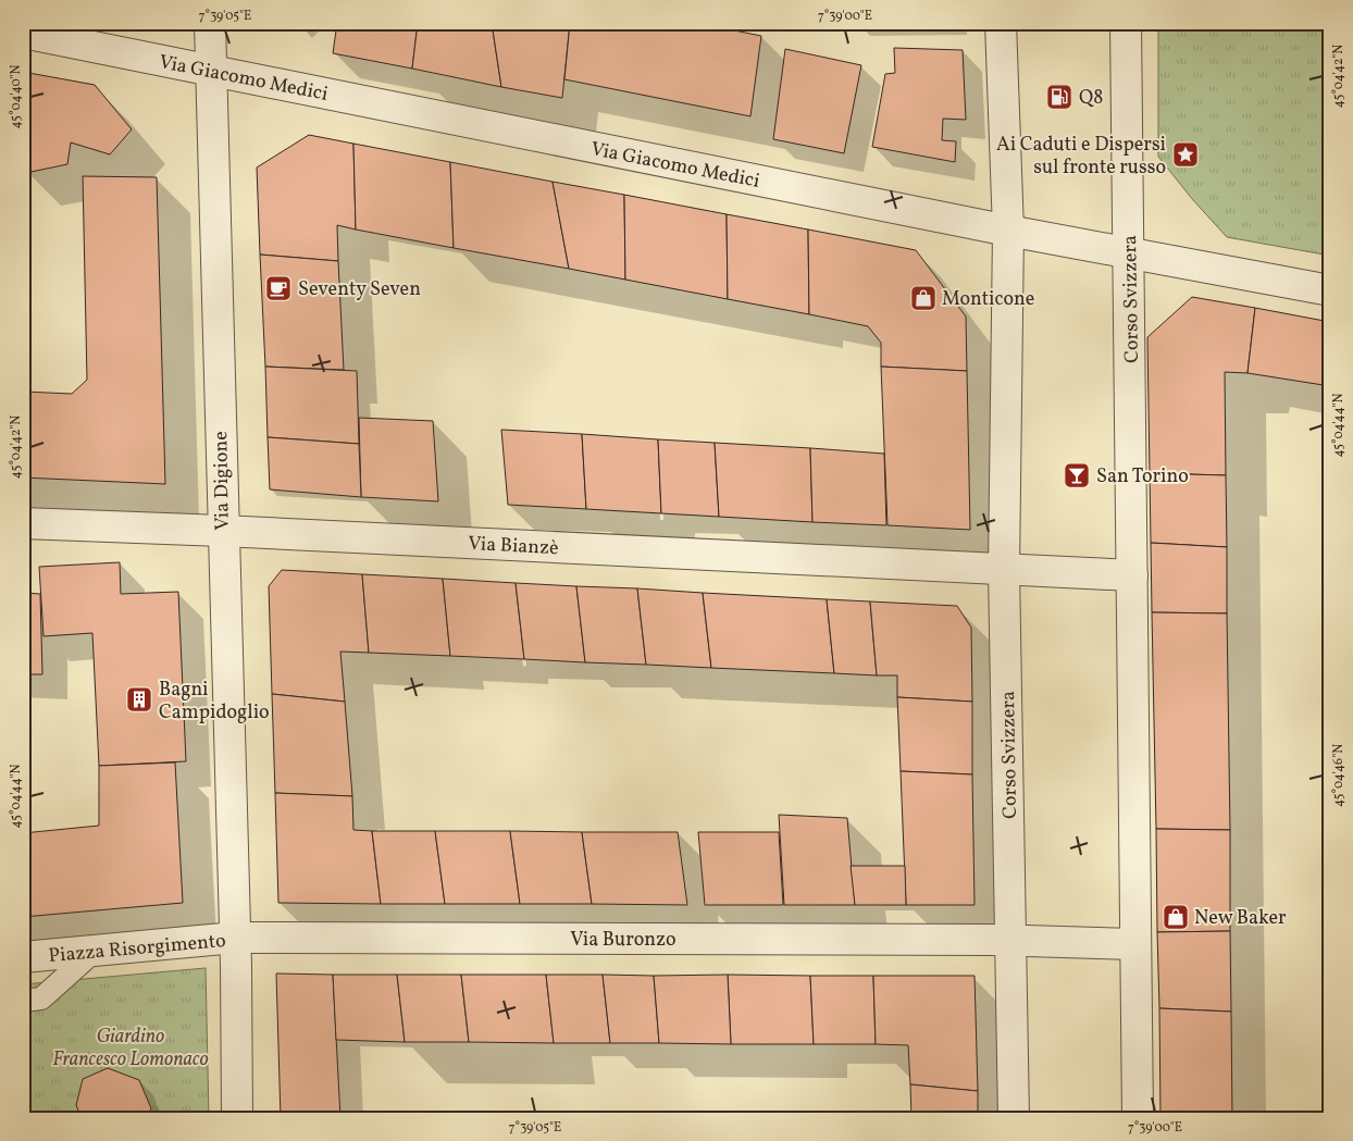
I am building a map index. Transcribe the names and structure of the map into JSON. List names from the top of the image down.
{
  "streets": {
    "street": [
      "Via Giacomo Medici",
      "Corso Svizzera",
      "Via Digione",
      "Via Bianzè",
      "Via Buronzo",
      "Piazza Risorgimento"
    ]
  },
  "crossings": [
    ["Via Giacomo Medici", "Corso Svizzera"],
    ["Via Giacomo Medici", "Via Digione"],
    ["Corso Svizzera", "Via Bianzè"],
    ["Corso Svizzera", "Via Buronzo"],
    ["Via Digione", "Via Bianzè"],
    ["Via Digione", "Via Buronzo"],
    ["Via Digione", "Piazza Risorgimento"],
    ["Via Buronzo", "Piazza Risorgimento"]
  ],
  "parks": ["Giardino Francesco Lomonaco"],
  "places": {
    "fuel station": ["Q8"],
    "place": ["Ai Caduti e Dispersi sul fronte russo"],
    "cafe": ["Seventy Seven"],
    "shop": ["Monticone", "New Baker"],
    "bar": ["San Torino"],
    "building": ["Bagni Campidoglio"]
  },
  "coordinates": [
    "7°39'05\"E",
    "7°39'00\"E",
    "45°04'42\"N",
    "45°04'40\"N",
    "45°04'44\"N",
    "45°04'46\"N"
  ]
}
